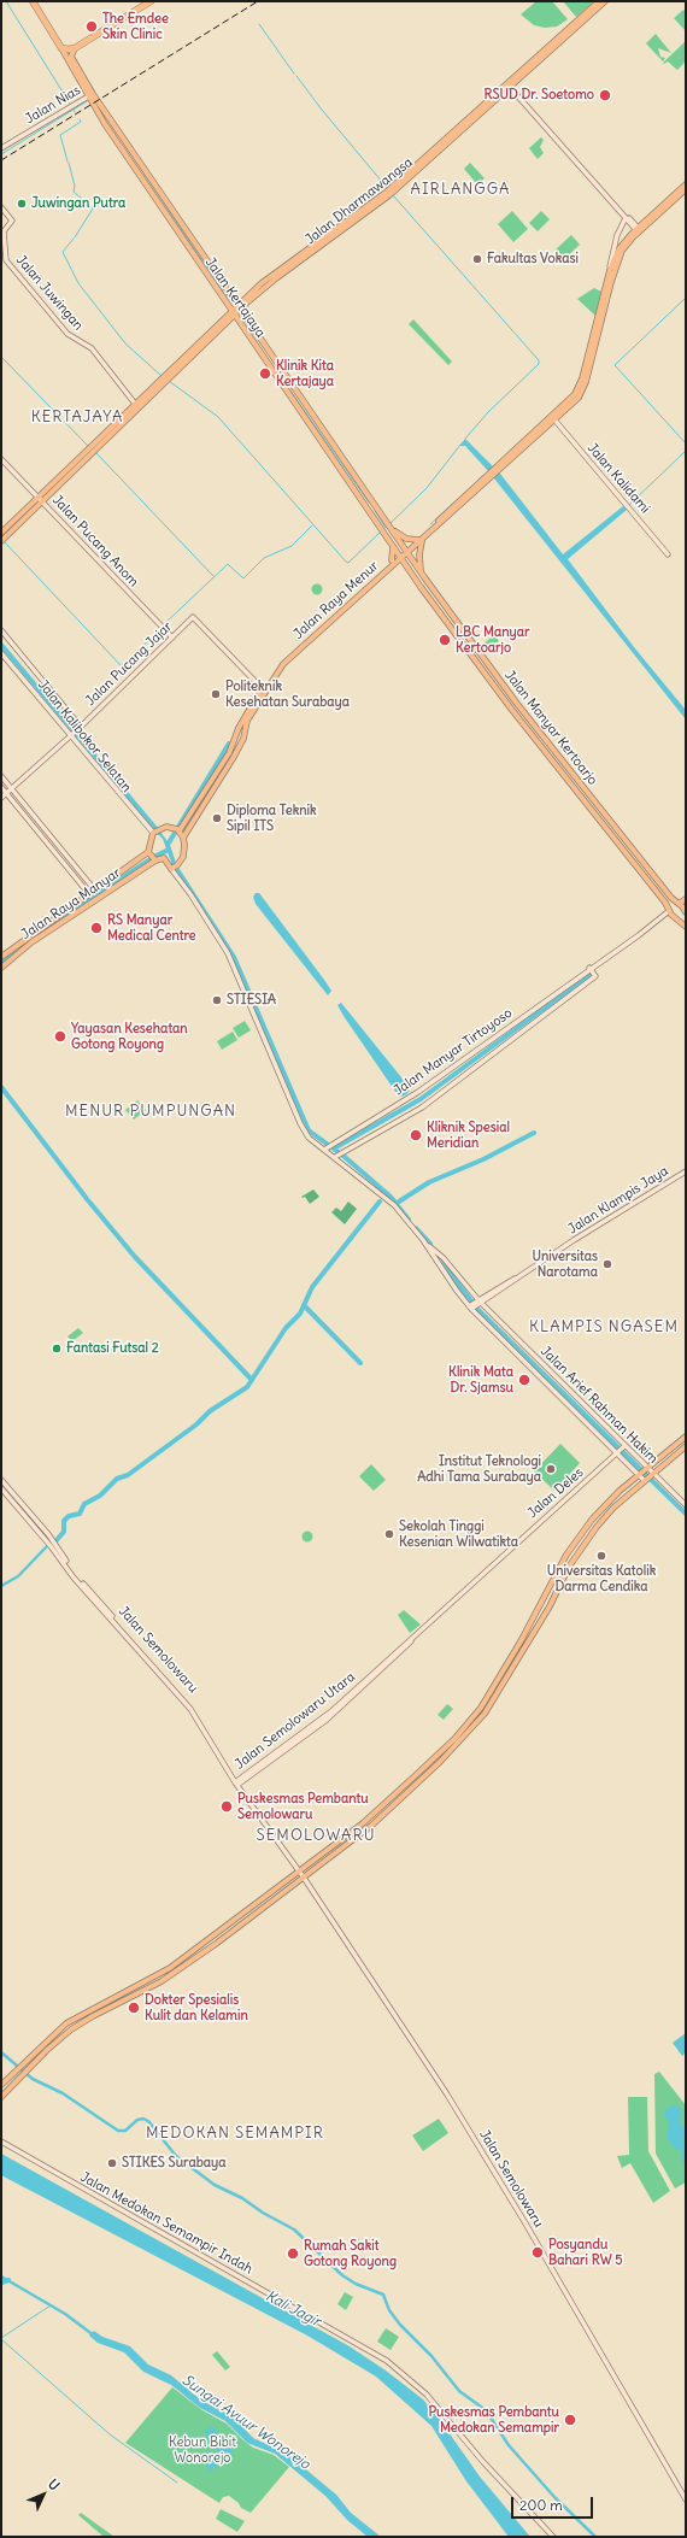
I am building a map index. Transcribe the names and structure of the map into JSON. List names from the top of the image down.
{
  "streets": {
    "main road": [
      "Jalan Dharmawangsa",
      "Jalan Kertajaya",
      "Jalan Raya Menur",
      "Jalan Manyar Kertoarjo",
      "Jalan Raya Manyar"
    ],
    "street": [
      "Jalan Nias",
      "Jalan Juwingan",
      "Jalan Kalidami",
      "Jalan Pucang Anom",
      "Jalan Pucang Jajar",
      "Jalan Kalibokor Selatan",
      "Jalan Manyar Tirtoyoso",
      "Jalan Klampis Jaya",
      "Jalan Arief Rahman Hakim",
      "Jalan Deles",
      "Jalan Semolowaru",
      "Jalan Semolowaru Utara",
      "Jalan Medokan Semampir Indah"
    ]
  },
  "crossings": [
    ["Jalan Nias", "Jalan Kertajaya"],
    ["Jalan Dharmawangsa", "Jalan Juwingan"],
    ["Jalan Dharmawangsa", "Jalan Kertajaya"],
    ["Jalan Kertajaya", "Jalan Raya Menur"],
    ["Jalan Kertajaya", "Jalan Manyar Kertoarjo"],
    ["Jalan Kalidami", "Jalan Raya Menur"],
    ["Jalan Pucang Anom", "Jalan Pucang Jajar"],
    ["Jalan Raya Menur", "Jalan Pucang Jajar"],
    ["Jalan Raya Menur", "Jalan Manyar Kertoarjo"],
    ["Jalan Pucang Jajar", "Jalan Kalibokor Selatan"],
    ["Jalan Manyar Kertoarjo", "Jalan Manyar Tirtoyoso"],
    ["Jalan Klampis Jaya", "Jalan Arief Rahman Hakim"],
    ["Jalan Arief Rahman Hakim", "Jalan Deles"],
    ["Jalan Deles", "Jalan Semolowaru Utara"],
    ["Jalan Semolowaru", "Jalan Semolowaru Utara"]
  ],
  "districts": [
    "AIRLANGGA",
    "KERTAJAYA",
    "MENUR PUMPUNGAN",
    "KLAMPIS NGASEM",
    "SEMOLOWARU",
    "MEDOKAN SEMAMPIR"
  ],
  "water": ["Kali Jagir", "Sungai Avuur Wonorejo"],
  "parks": ["Kebun Bibit Wonorejo"],
  "places": [
    "The Emdee Skin Clinic",
    "RSUD Dr. Soetomo",
    "Juwingan Putra",
    "Fakultas Vokasi",
    "Klinik Kita Kertajaya",
    "LBC Manyar Kertoarjo",
    "Politeknik Kesehatan Surabaya",
    "Diploma Teknik Sipil ITS",
    "RS Manyar Medical Centre",
    "STIESIA",
    "Yayasan Kesehatan Gotong Royong",
    "Kliknik Spesial Meridian",
    "Universitas Narotama",
    "Fantasi Futsal 2",
    "Klinik Mata Dr. Sjamsu",
    "Institut Teknologi Adhi Tama Surabaya",
    "Sekolah Tinggi Kesenian Wilwatikta",
    "Universitas Katolik Darma Cendika",
    "Puskesmas Pembantu Semolowaru",
    "Dokter Spesialis Kulit dan Kelamin",
    "STIKES Surabaya",
    "Posyandu Bahari RW 5",
    "Rumah Sakit Gotong Royong",
    "Puskesmas Pembantu Medokan Semampir"
  ],
  "scale_bar": "200 m",
  "north": "top right"
}
